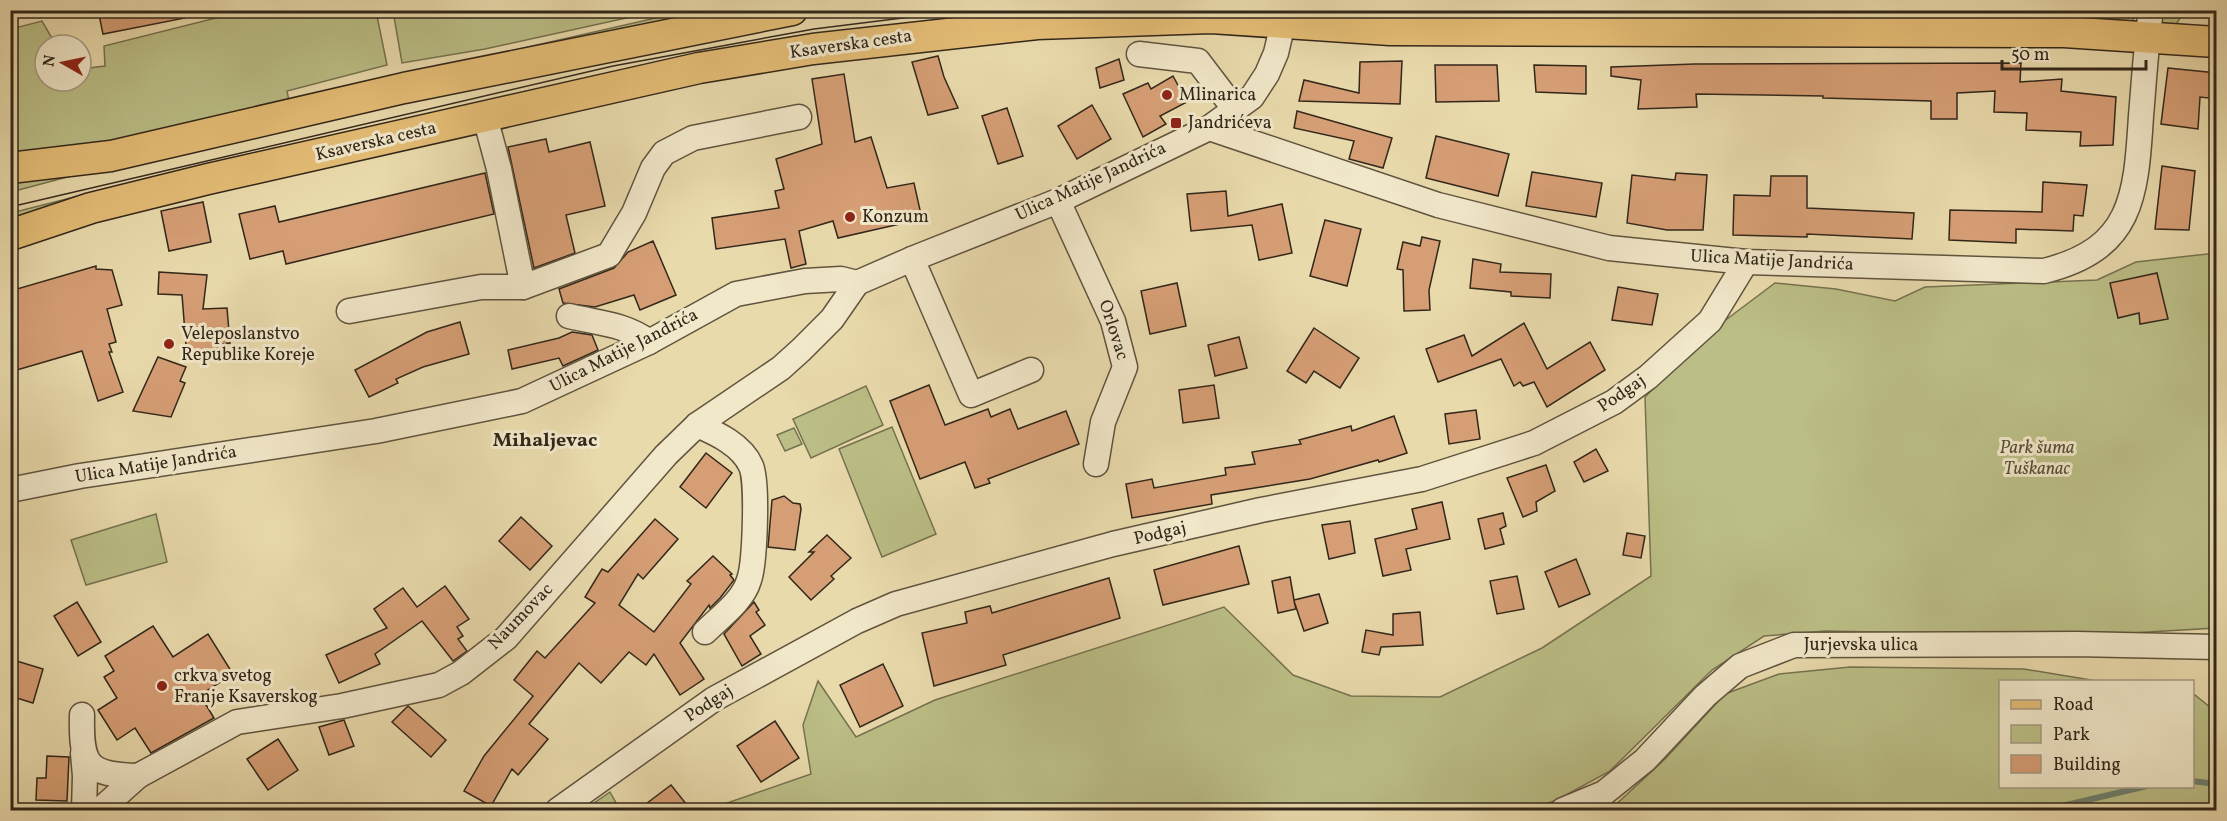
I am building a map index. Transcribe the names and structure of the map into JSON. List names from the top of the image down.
{
  "streets": {
    "main road": ["Ksaverska cesta"],
    "street": [
      "Ulica Matije Jandrića",
      "Orlovac",
      "Podgaj",
      "Naumovac",
      "Jurjevska ulica"
    ]
  },
  "crossings": [
    ["Ksaverska cesta", "Ulica Matije Jandrića"],
    ["Ulica Matije Jandrića", "Orlovac"],
    ["Ulica Matije Jandrića", "Podgaj"],
    ["Ulica Matije Jandrića", "Naumovac"]
  ],
  "districts": ["Mihaljevac"],
  "parks": ["Park šuma Tuškanac"],
  "places": {
    "other": [
      "Mlinarica",
      "Konzum",
      "Veleposlanstvo Republike Koreje",
      "crkva svetog Franje Ksaverskog"
    ],
    "transit": ["Jandrićeva"]
  },
  "legend": ["Road", "Park", "Building"],
  "scale_bar": "50 m",
  "north": "left"
}
